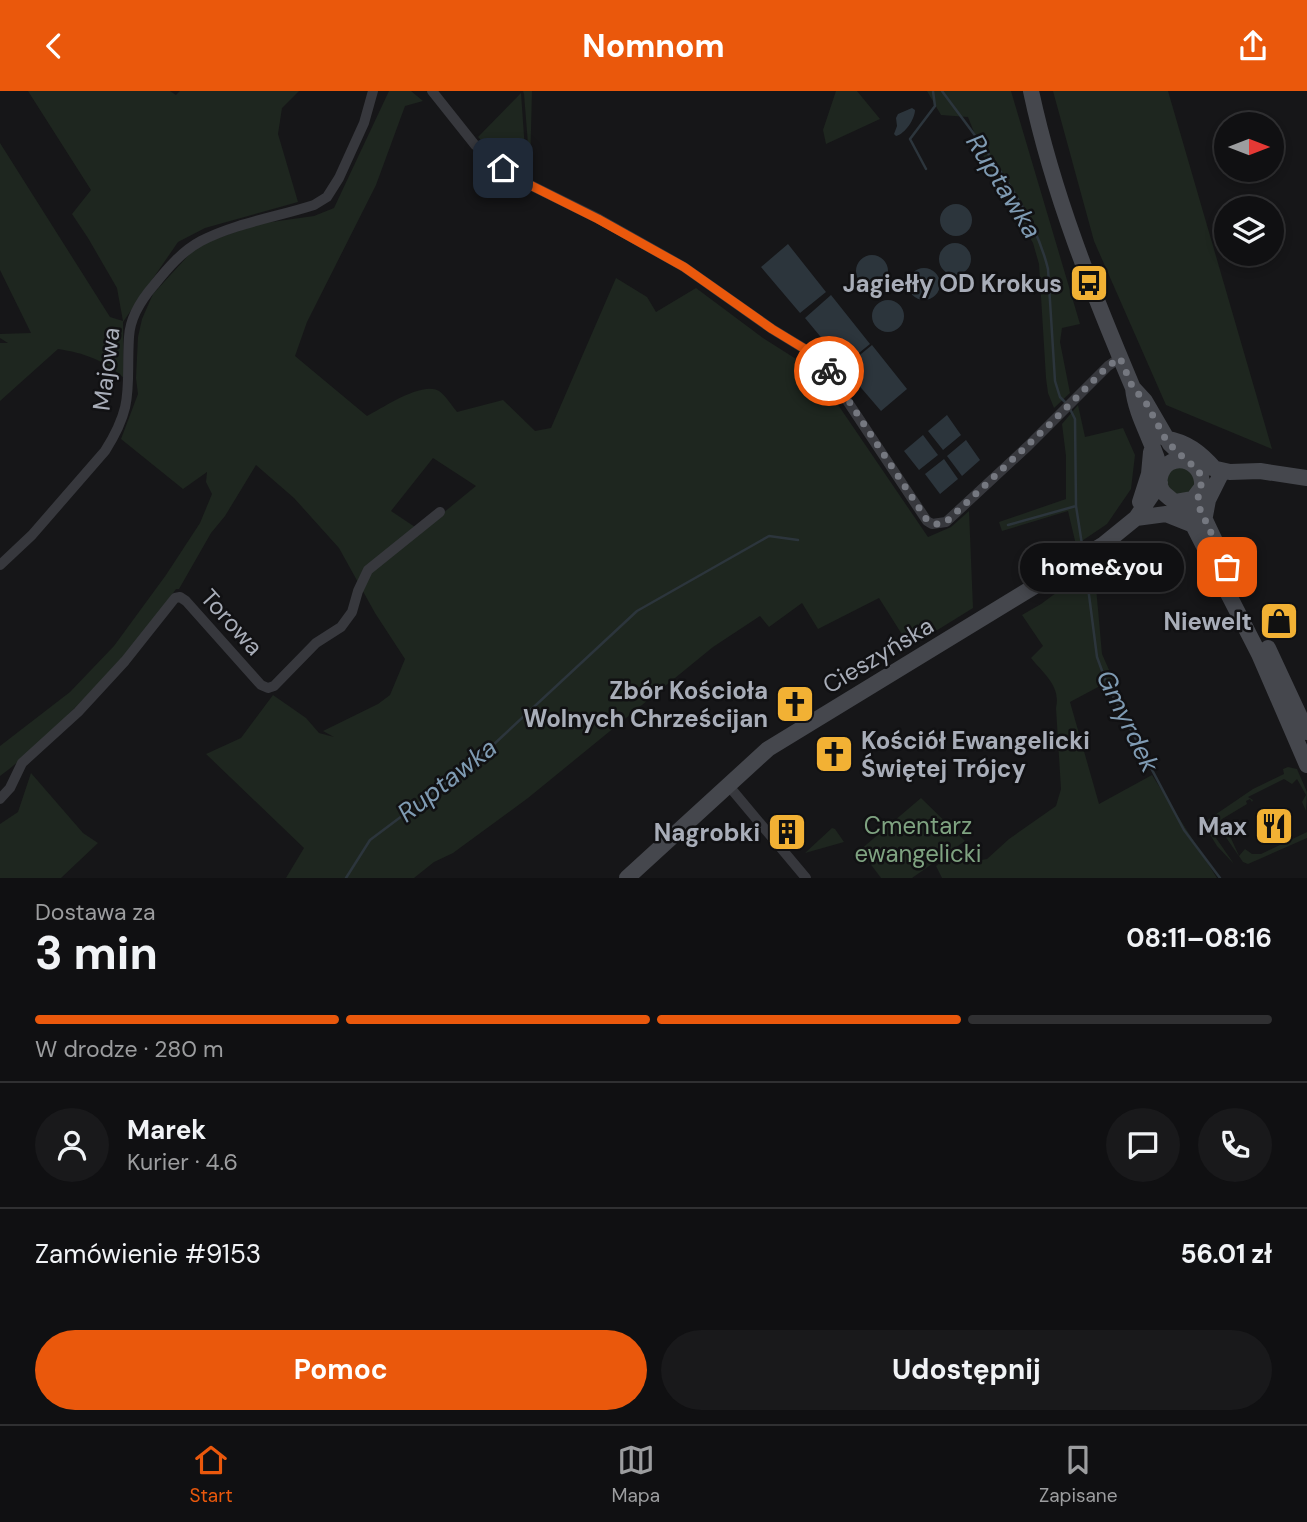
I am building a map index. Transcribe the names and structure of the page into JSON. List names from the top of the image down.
{
  "streets": {
    "street": ["Majowa", "Torowa", "Cieszyńska"]
  },
  "water": ["Ruptawka", "Gmyrdek"],
  "parks": ["Cmentarz ewangelicki"],
  "places": {
    "bus stop": ["Jagiełły OD Krokus"],
    "other": ["home&you"],
    "shop": ["Niewelt"],
    "church": ["Zbór Kościoła Wolnych Chrześcijan", "Kościół Ewangelicki Świętej Trójcy"],
    "restaurant": ["Max"],
    "building": ["Nagrobki"]
  },
  "north": "right",
  "page": {
    "header": "Nomnom",
    "bubble": "home&you",
    "heading": ["3 min", "Dostawa za", "08:11–08:16"],
    "panel": [
      "Marek",
      "Kurier · 4.6",
      "Zamówienie #9153",
      "56.01 zł"
    ],
    "bar": "W drodze · 280 m",
    "buttons": ["Pomoc", "Udostępnij"],
    "tabs": ["Start", "Mapa", "Zapisane"]
  }
}
